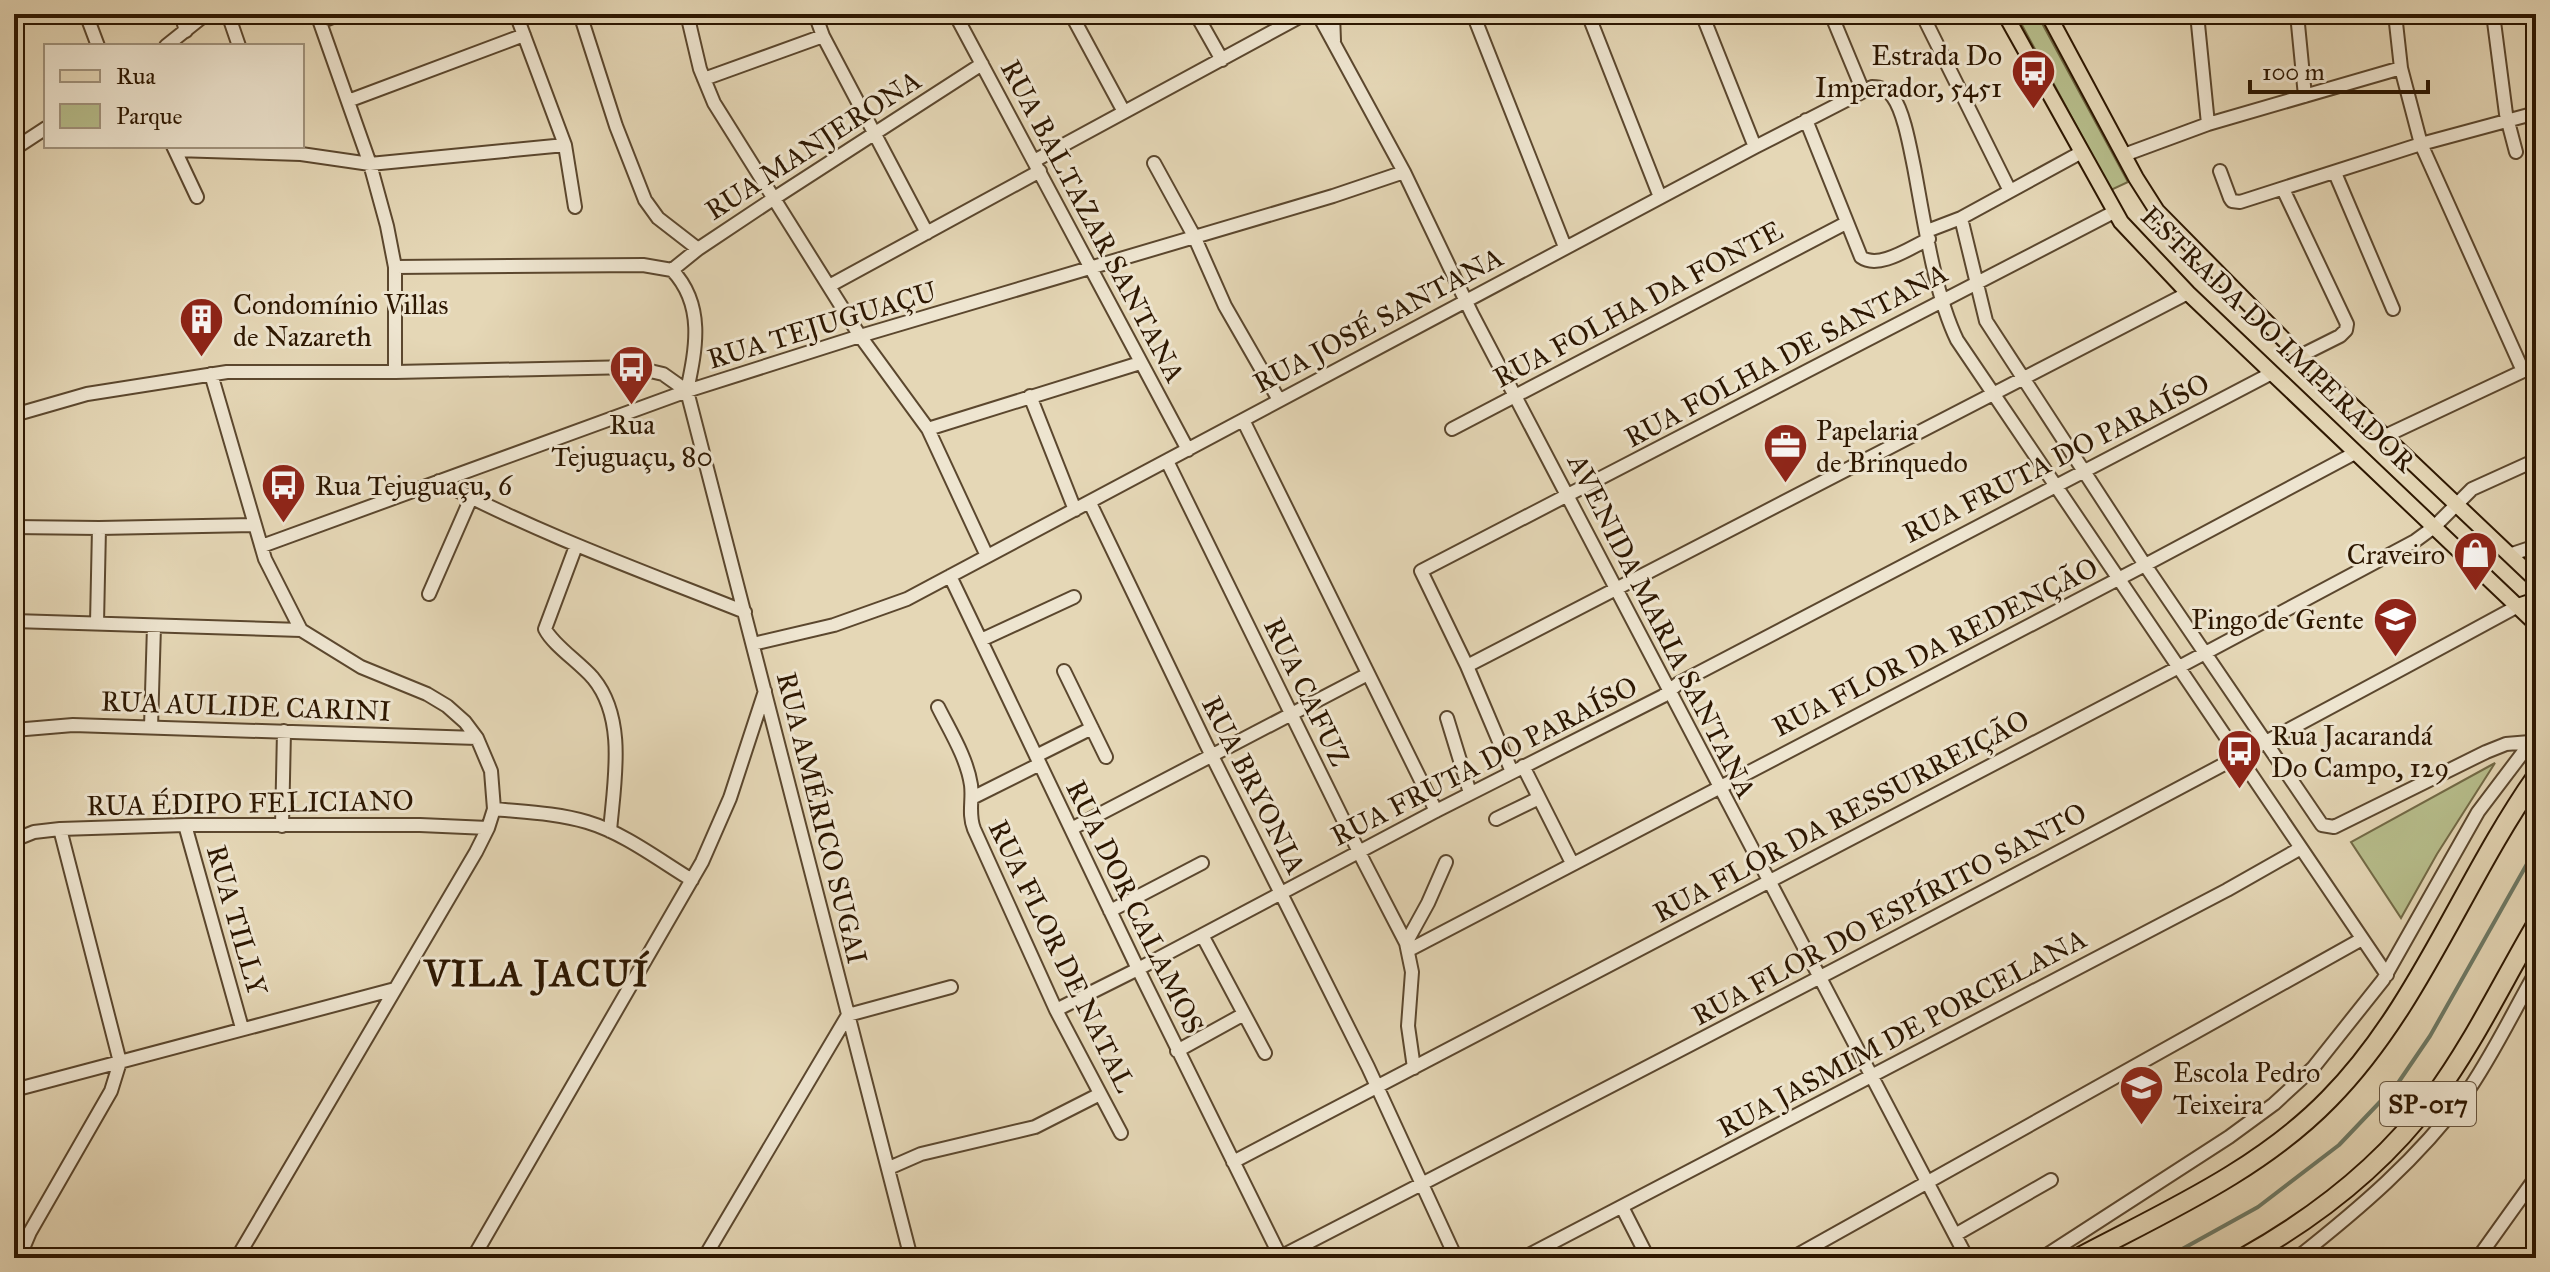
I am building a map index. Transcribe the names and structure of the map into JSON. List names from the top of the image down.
{
  "streets": {
    "highway": ["SP-017"],
    "main road": ["ESTRADA DO IMPERADOR"],
    "street": [
      "RUA MANJERONA",
      "RUA BALTAZAR SANTANA",
      "RUA FOLHA DA FONTE",
      "RUA JOSÉ SANTANA",
      "RUA TEJUGUAÇU",
      "RUA FOLHA DE SANTANA",
      "RUA FRUTA DO PARAÍSO",
      "AVENIDA MARIA SANTANA",
      "RUA FLOR DA REDENÇÃO",
      "RUA CAFUZ",
      "RUA AULIDE CARINI",
      "RUA BRYONIA",
      "RUA ÉDIPO FELICIANO",
      "RUA FLOR DA RESSURREIÇÃO",
      "RUA AMÉRICO SUGAI",
      "RUA DOR CALAMOS",
      "RUA FLOR DO ESPÍRITO SANTO",
      "RUA TILLY",
      "RUA FLOR DE NATAL",
      "RUA JASMIM DE PORCELANA"
    ]
  },
  "crossings": [
    ["RUA MANJERONA", "RUA BALTAZAR SANTANA"],
    ["RUA BALTAZAR SANTANA", "RUA JOSÉ SANTANA"],
    ["RUA BALTAZAR SANTANA", "RUA TEJUGUAÇU"],
    ["RUA FOLHA DA FONTE", "AVENIDA MARIA SANTANA"],
    ["RUA JOSÉ SANTANA", "AVENIDA MARIA SANTANA"],
    ["RUA JOSÉ SANTANA", "RUA CAFUZ"],
    ["RUA JOSÉ SANTANA", "RUA BRYONIA"],
    ["RUA JOSÉ SANTANA", "RUA AMÉRICO SUGAI"],
    ["RUA JOSÉ SANTANA", "RUA DOR CALAMOS"],
    ["RUA TEJUGUAÇU", "AVENIDA MARIA SANTANA"],
    ["RUA TEJUGUAÇU", "RUA AMÉRICO SUGAI"],
    ["ESTRADA DO IMPERADOR", "RUA FOLHA DE SANTANA"],
    ["ESTRADA DO IMPERADOR", "RUA FRUTA DO PARAÍSO"],
    ["ESTRADA DO IMPERADOR", "RUA FLOR DA REDENÇÃO"],
    ["ESTRADA DO IMPERADOR", "RUA FLOR DA RESSURREIÇÃO"],
    ["ESTRADA DO IMPERADOR", "RUA FLOR DO ESPÍRITO SANTO"],
    ["RUA FOLHA DE SANTANA", "RUA FRUTA DO PARAÍSO"],
    ["RUA FOLHA DE SANTANA", "AVENIDA MARIA SANTANA"],
    ["RUA FOLHA DE SANTANA", "RUA FLOR DA REDENÇÃO"],
    ["RUA FRUTA DO PARAÍSO", "AVENIDA MARIA SANTANA"],
    ["RUA FRUTA DO PARAÍSO", "RUA CAFUZ"],
    ["RUA FRUTA DO PARAÍSO", "RUA BRYONIA"],
    ["RUA FRUTA DO PARAÍSO", "RUA DOR CALAMOS"],
    ["RUA FRUTA DO PARAÍSO", "RUA FLOR DE NATAL"],
    ["AVENIDA MARIA SANTANA", "RUA FLOR DA REDENÇÃO"],
    ["AVENIDA MARIA SANTANA", "RUA FLOR DA RESSURREIÇÃO"],
    ["AVENIDA MARIA SANTANA", "RUA FLOR DO ESPÍRITO SANTO"],
    ["AVENIDA MARIA SANTANA", "RUA JASMIM DE PORCELANA"],
    ["RUA FLOR DA REDENÇÃO", "RUA CAFUZ"],
    ["RUA BRYONIA", "RUA FLOR DA RESSURREIÇÃO"],
    ["RUA BRYONIA", "RUA FLOR DO ESPÍRITO SANTO"],
    ["RUA ÉDIPO FELICIANO", "RUA TILLY"],
    ["RUA FLOR DA RESSURREIÇÃO", "RUA DOR CALAMOS"],
    ["RUA DOR CALAMOS", "RUA FLOR DO ESPÍRITO SANTO"],
    ["RUA DOR CALAMOS", "RUA FLOR DE NATAL"]
  ],
  "districts": ["VILA JACUÍ"],
  "places": {
    "bus stop": [
      "Estrada Do Imperador, 5451",
      "Rua Tejuguaçu, 80",
      "Rua Tejuguaçu, 6",
      "Rua Jacarandá Do Campo, 129"
    ],
    "building": ["Condomínio Villas de Nazareth"],
    "office": ["Papelaria de Brinquedo"],
    "shop": ["Craveiro"],
    "school or university": ["Pingo de Gente", "Escola Pedro Teixeira"]
  },
  "legend": ["Rua", "Parque"],
  "scale_bar": "100 m"
}
